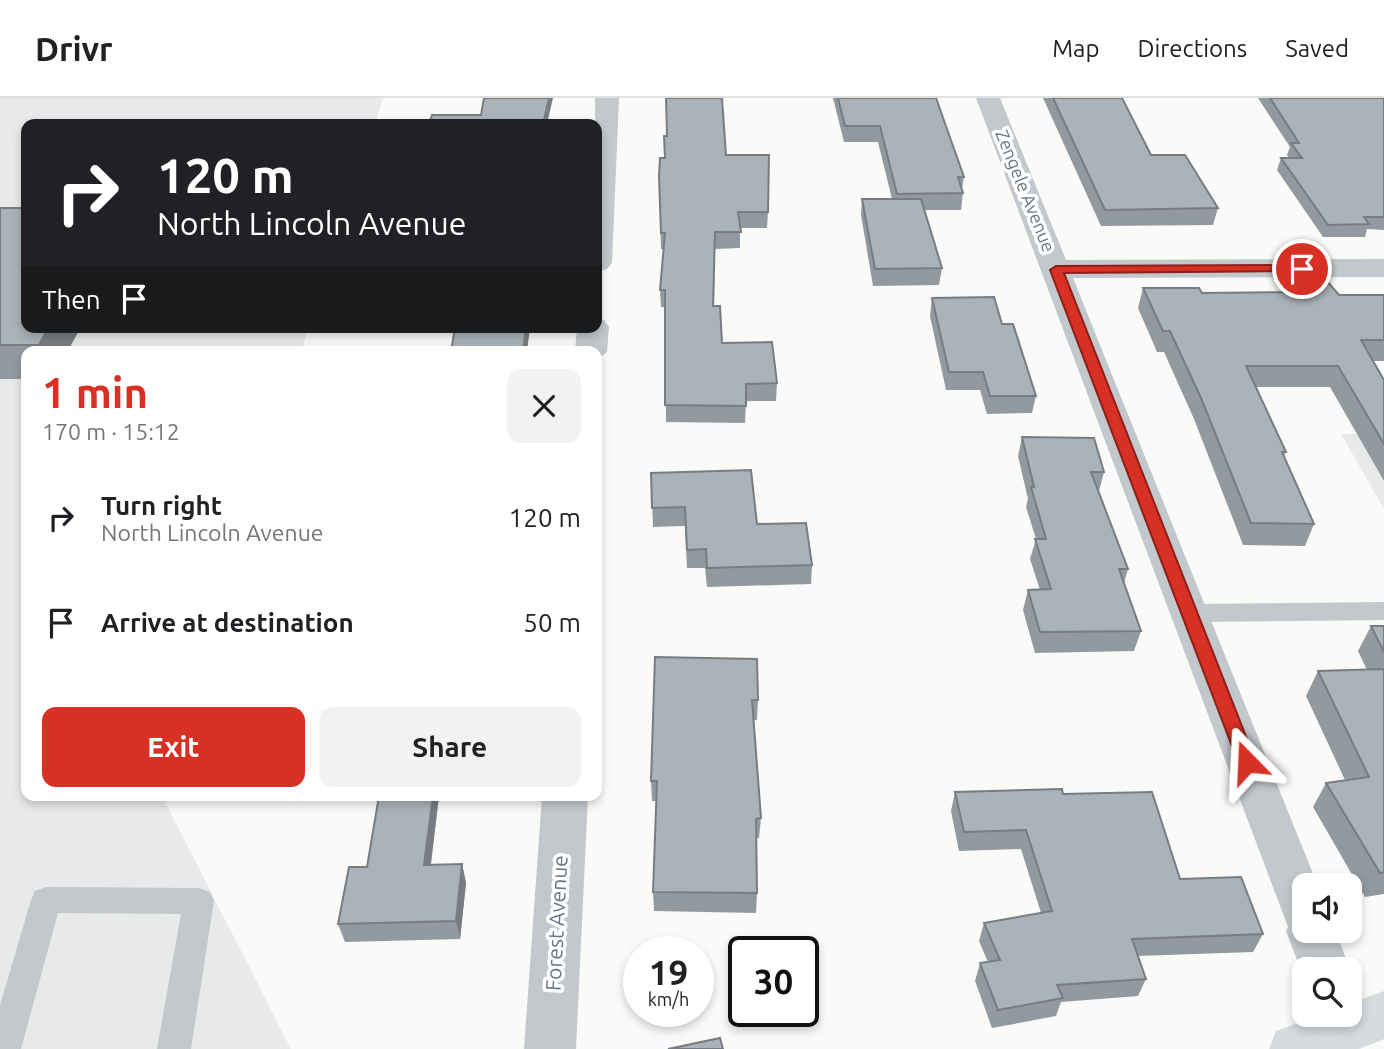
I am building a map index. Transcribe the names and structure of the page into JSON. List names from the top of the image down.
{
  "streets": {
    "street": ["Zengele Avenue", "Forest Avenue"]
  },
  "page": {
    "header": "Drivr",
    "nav": ["Map", "Directions", "Saved"],
    "turn": ["120 m", "North Lincoln Avenue"],
    "then": "Then",
    "heading": ["1 min", "170 m · 15:12"],
    "list": [
      {
        "name": "Turn right",
        "note": "North Lincoln Avenue",
        "value": "120 m"
      },
      {
        "name": "Arrive at destination",
        "value": "50 m"
      }
    ],
    "buttons": ["Exit", "Share"],
    "speed": "19 km/h",
    "limit": "30"
  }
}
